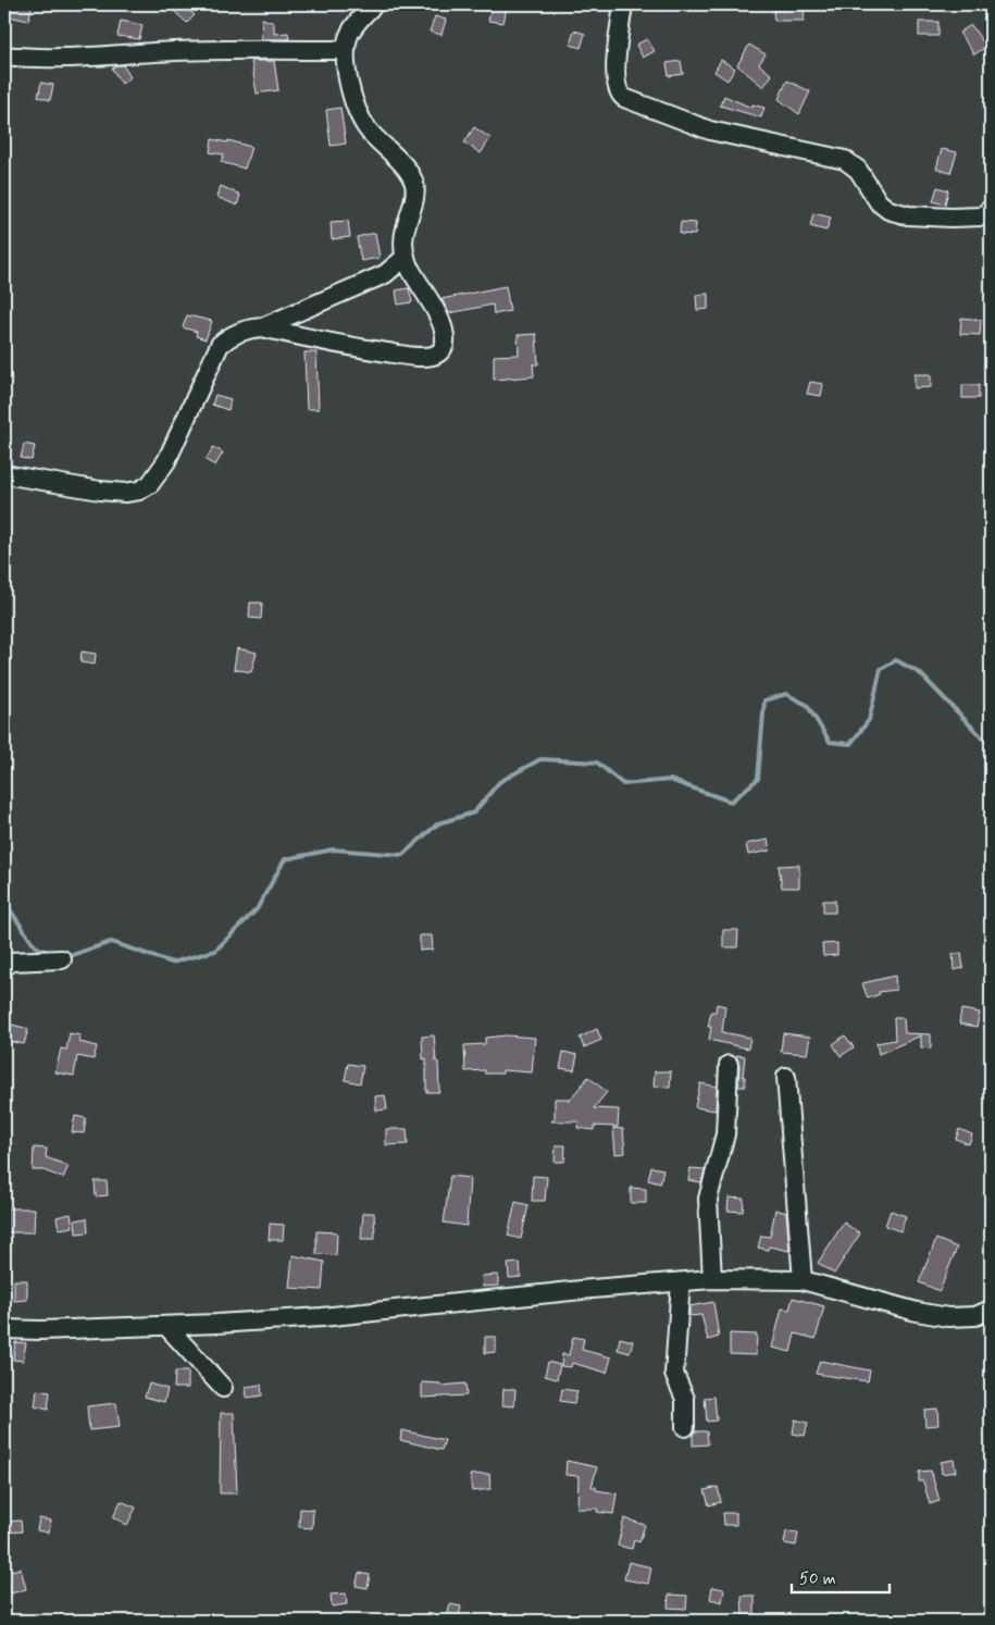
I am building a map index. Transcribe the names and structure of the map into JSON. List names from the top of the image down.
{
  "scale_bar": "50 m"
}
